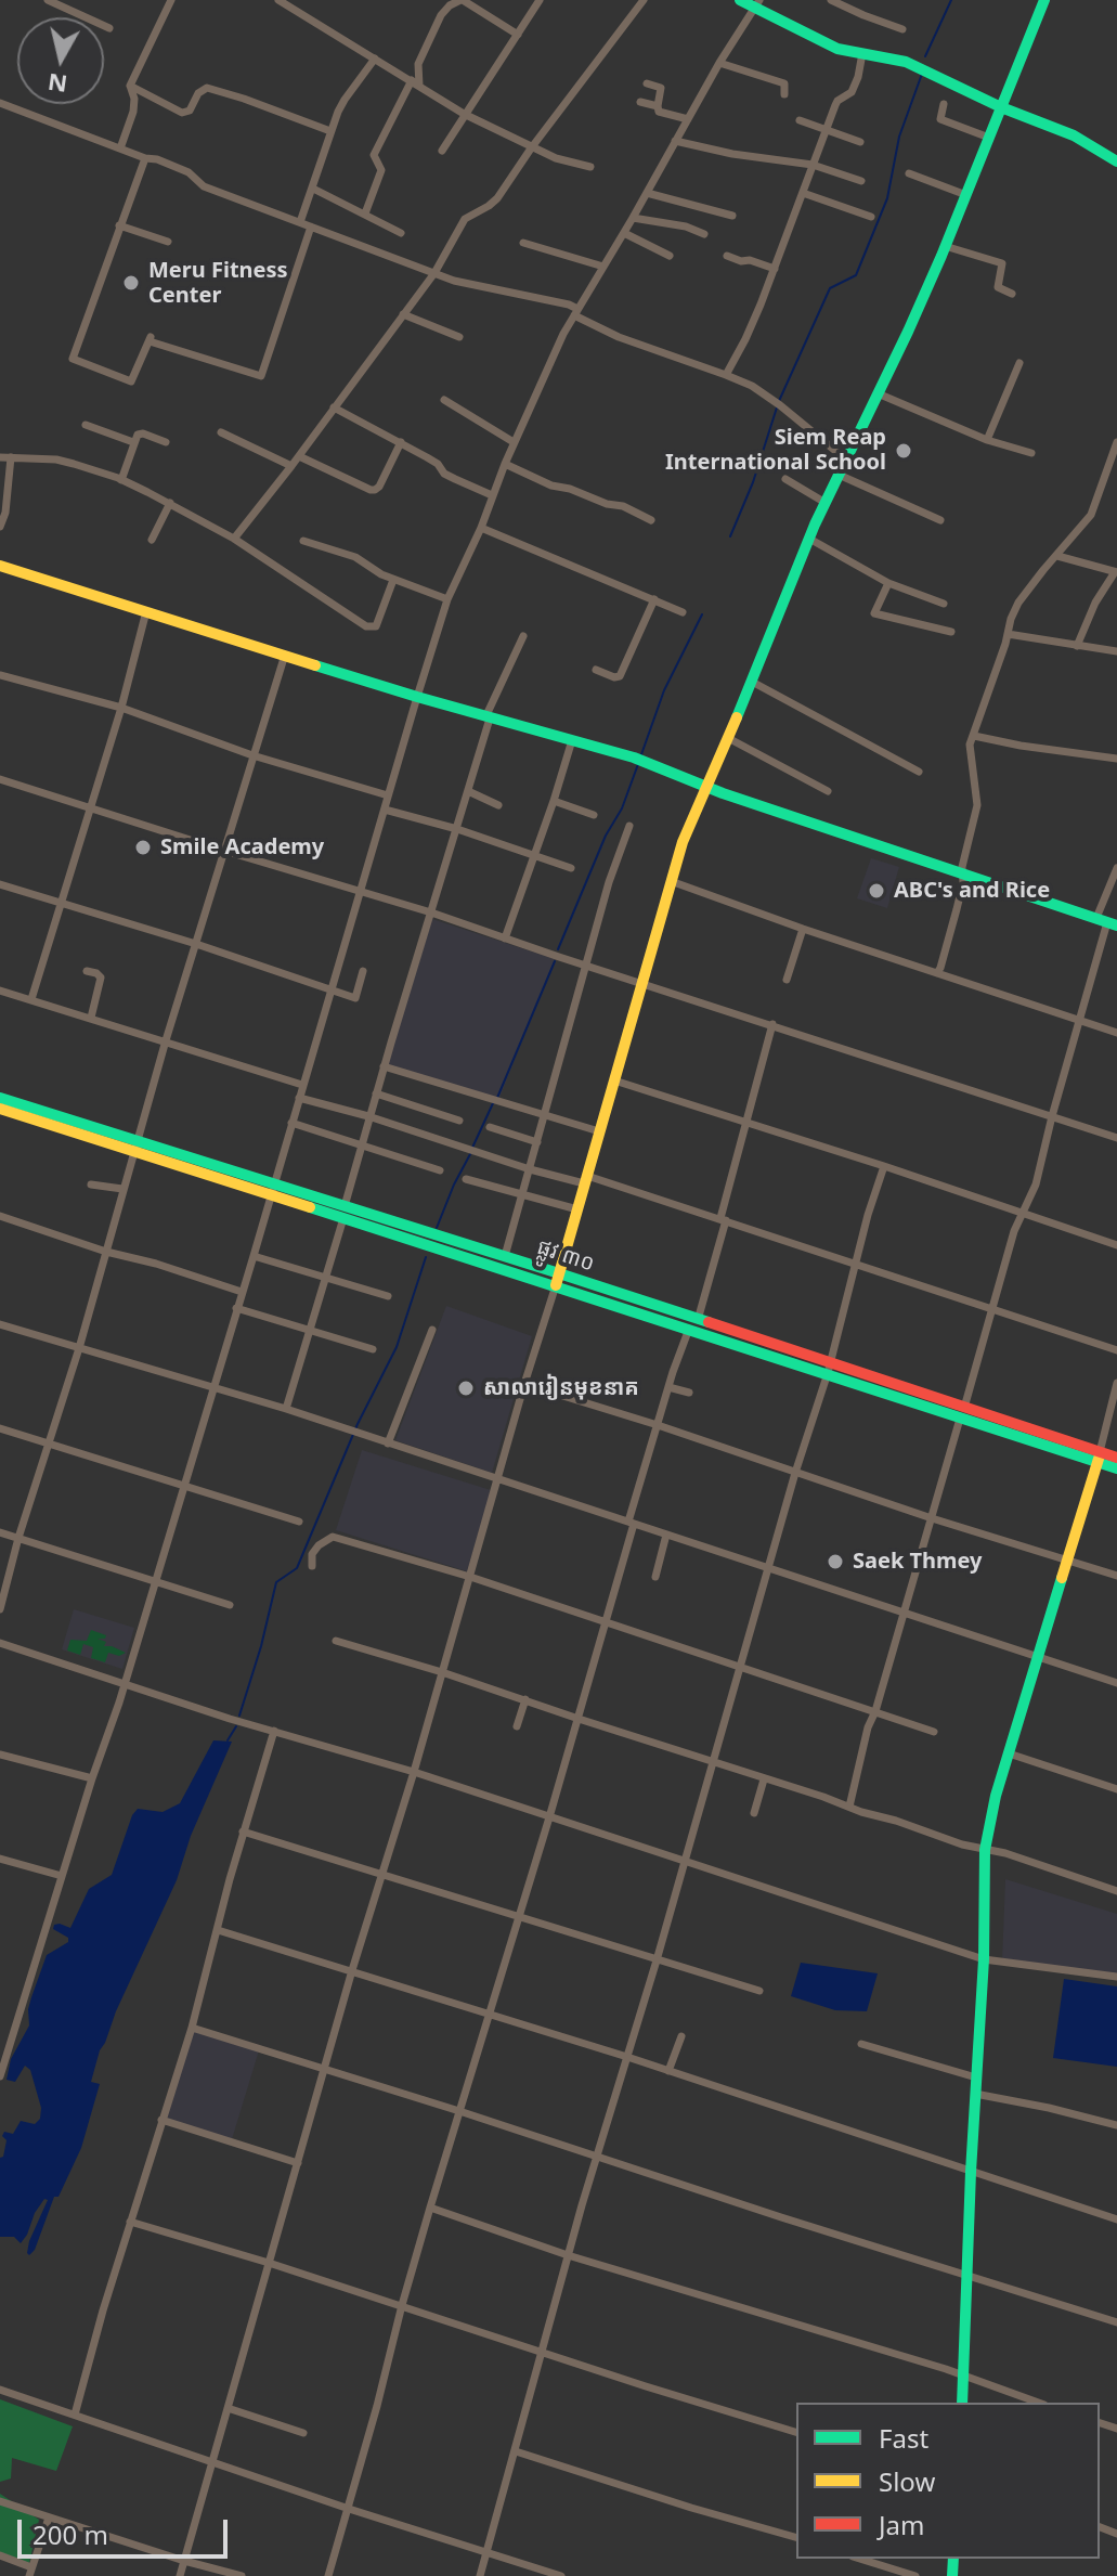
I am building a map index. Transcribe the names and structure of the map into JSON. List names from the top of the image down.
{
  "streets": {
    "street": ["ផ្លូវ ៣០"]
  },
  "places": [
    "Meru Fitness Center",
    "Siem Reap International School",
    "Smile Academy",
    "ABC's and Rice",
    "សាលារៀនមុខនាគ",
    "Saek Thmey"
  ],
  "legend": ["Fast", "Slow", "Jam"],
  "scale_bar": "200 m",
  "north": "bottom"
}
